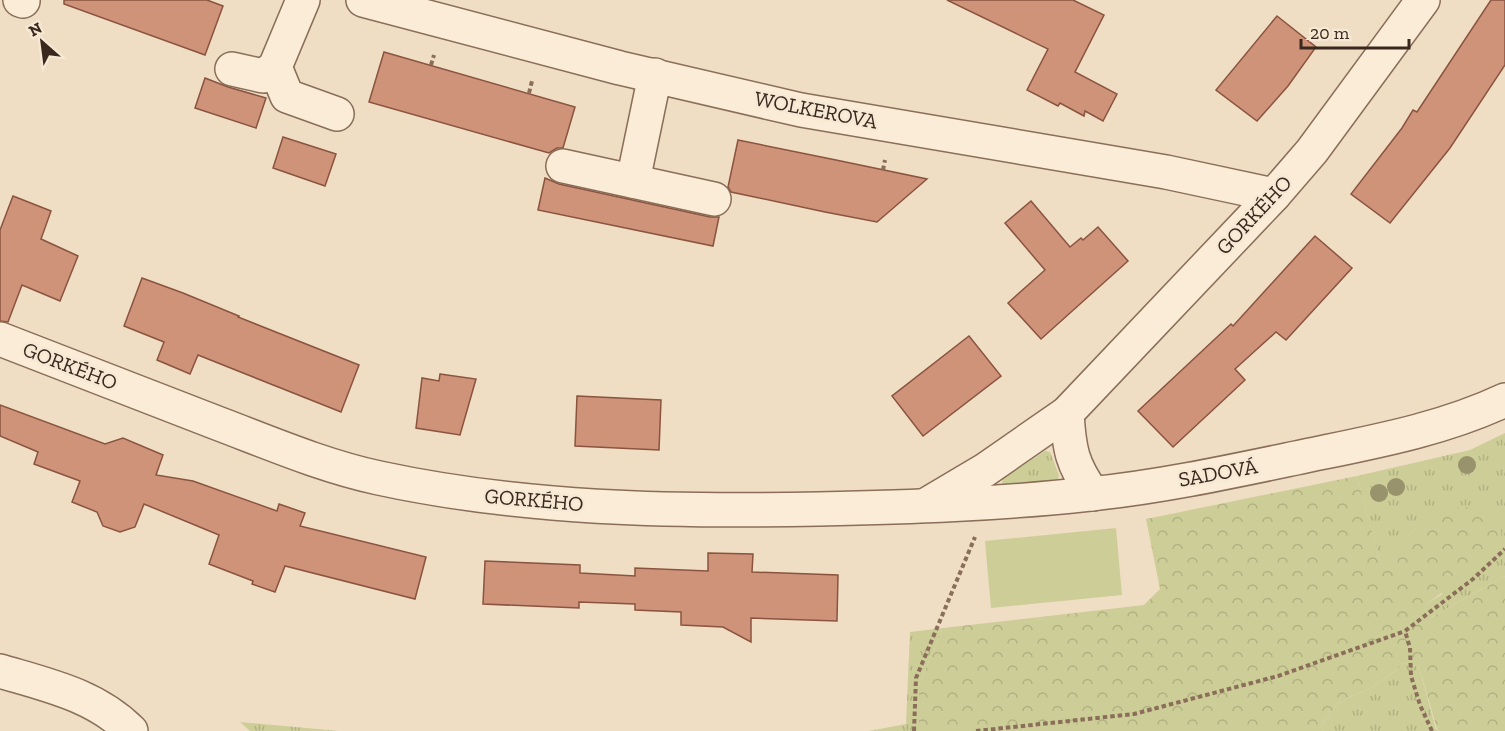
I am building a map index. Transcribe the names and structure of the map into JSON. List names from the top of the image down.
{
  "streets": {
    "street": ["WOLKEROVA", "GORKÉHO", "SADOVÁ"]
  },
  "crossings": [
    ["WOLKEROVA", "GORKÉHO"],
    ["GORKÉHO", "SADOVÁ"]
  ],
  "scale_bar": "20 m",
  "north": "top left"
}
